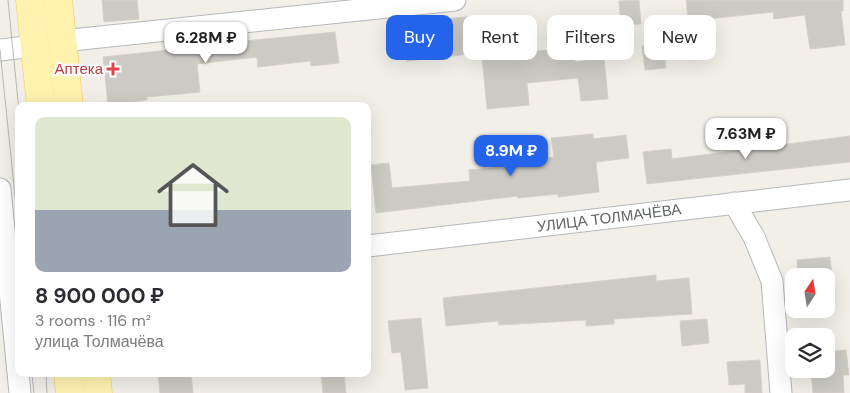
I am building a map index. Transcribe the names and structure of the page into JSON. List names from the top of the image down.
{
  "streets": {
    "street": ["УЛИЦА ТОЛМАЧЁВА"]
  },
  "places": {
    "health": ["Аптека"]
  },
  "north": "top",
  "page": {
    "chip": [
      "Buy",
      "Rent",
      "Filters",
      "New"
    ],
    "price": ["6.28M ₽", "7.63M ₽", "8.9M ₽"],
    "list": [
      {
        "name": "8 900 000 ₽",
        "note": "3 rooms · 116 m² · улица Толмачёва"
      }
    ]
  }
}
